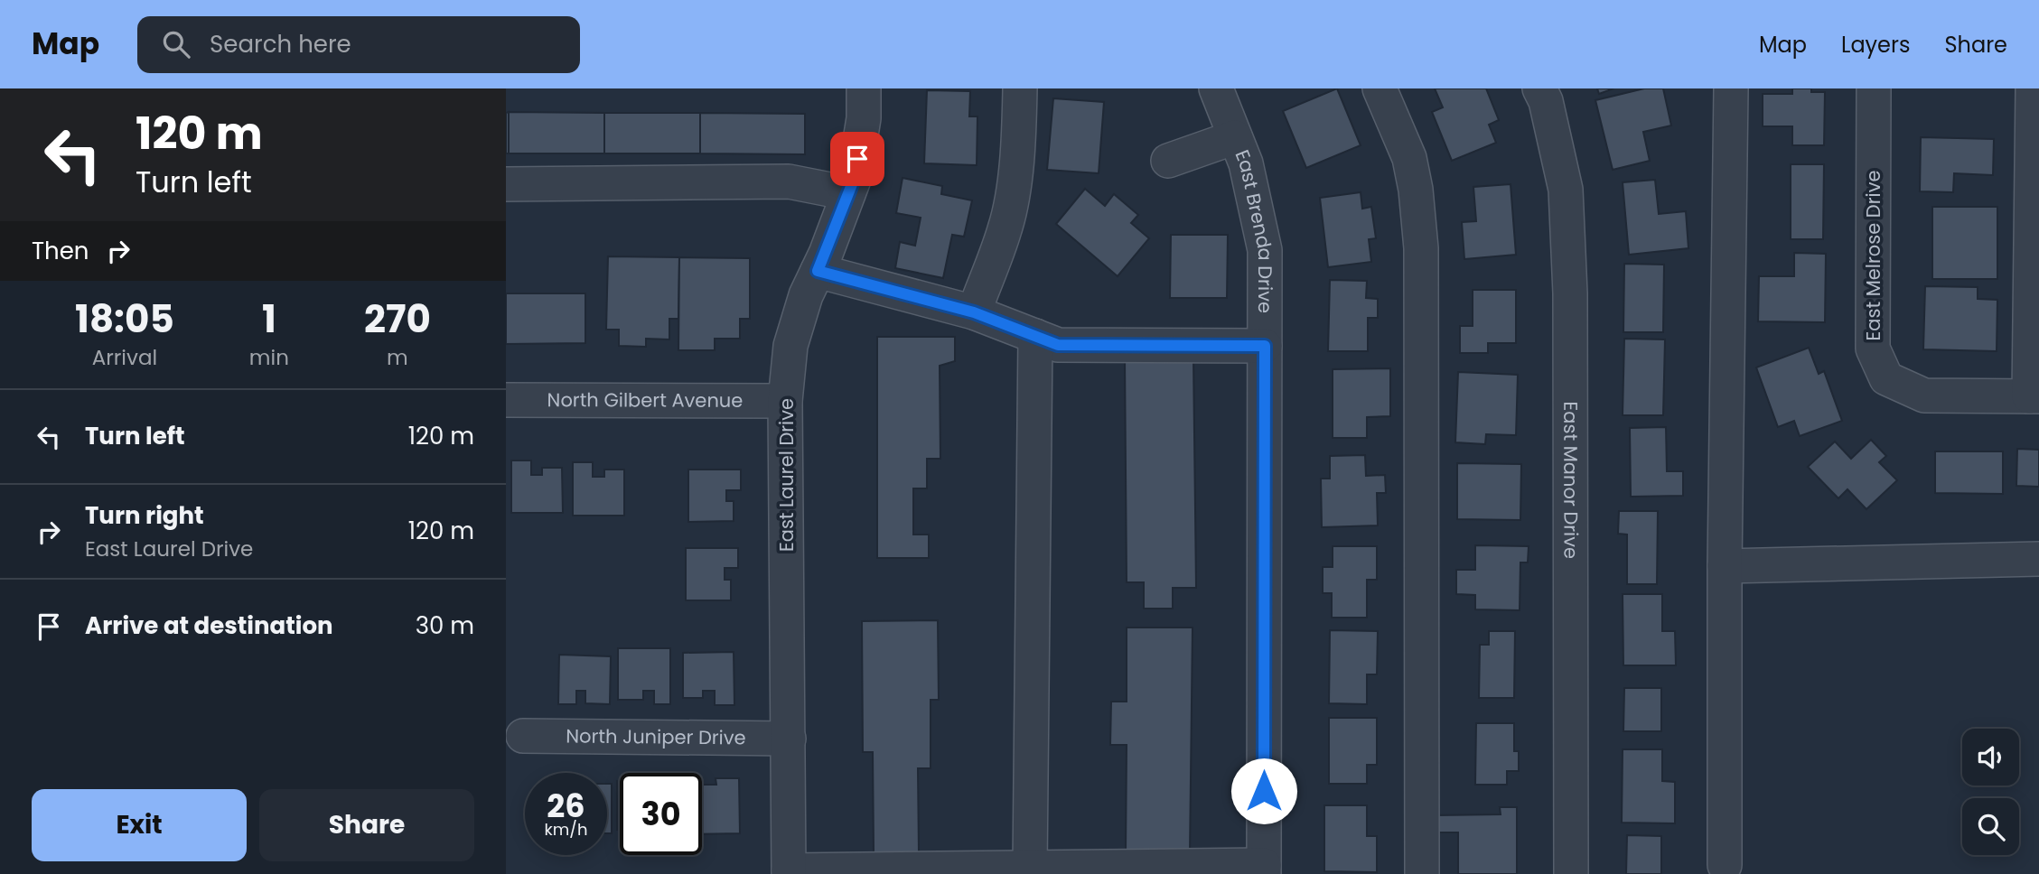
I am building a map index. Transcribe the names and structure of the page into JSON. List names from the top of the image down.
{
  "streets": {
    "street": [
      "East Brenda Drive",
      "East Melrose Drive",
      "North Gilbert Avenue",
      "East Laurel Drive",
      "East Manor Drive",
      "North Juniper Drive"
    ]
  },
  "crossings": [
    ["North Gilbert Avenue", "East Laurel Drive"],
    ["East Laurel Drive", "North Juniper Drive"]
  ],
  "page": {
    "header": "Map",
    "search": "Search here",
    "nav": ["Map", "Layers", "Share"],
    "turn": ["120 m", "Turn left"],
    "then": "Then",
    "eta": [
      "18:05",
      "Arrival",
      "1",
      "min",
      "270",
      "m"
    ],
    "list": [
      {
        "name": "Turn left",
        "value": "120 m"
      },
      {
        "name": "Turn right",
        "note": "East Laurel Drive",
        "value": "120 m"
      },
      {
        "name": "Arrive at destination",
        "value": "30 m"
      }
    ],
    "speed": "26 km/h",
    "limit": "30",
    "buttons": ["Exit", "Share"]
  }
}
